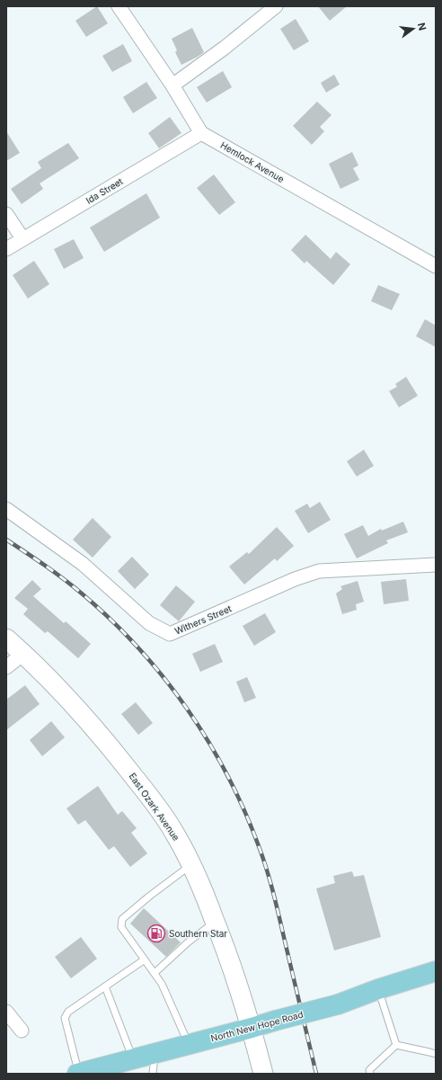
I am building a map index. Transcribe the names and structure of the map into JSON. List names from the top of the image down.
{
  "streets": {
    "main road": ["East Ozark Avenue", "North New Hope Road"],
    "street": ["Hemlock Avenue", "Ida Street", "Withers Street"]
  },
  "crossings": [
    ["Hemlock Avenue", "Ida Street"],
    ["East Ozark Avenue", "North New Hope Road"]
  ],
  "places": {
    "fuel station": ["Southern Star"]
  },
  "north": "right"
}
